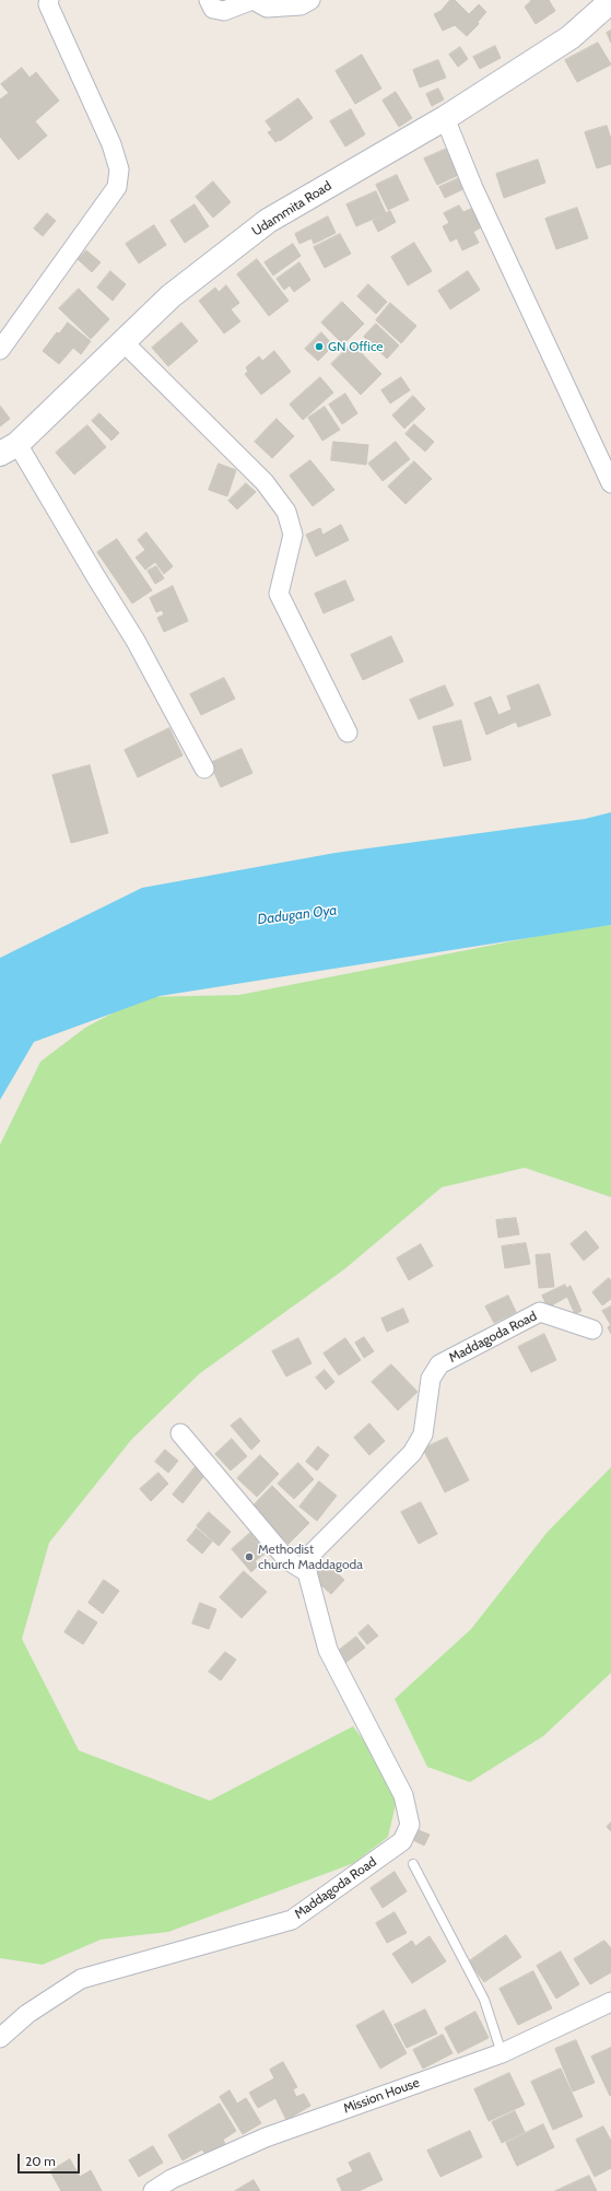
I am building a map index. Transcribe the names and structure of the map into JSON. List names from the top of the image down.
{
  "streets": {
    "street": ["Udammita Road", "Maddagoda Road", "Mission House"]
  },
  "water": ["Dadugan Oya"],
  "places": ["GN Office", "Methodist church Maddagoda"],
  "scale_bar": "20 m"
}
